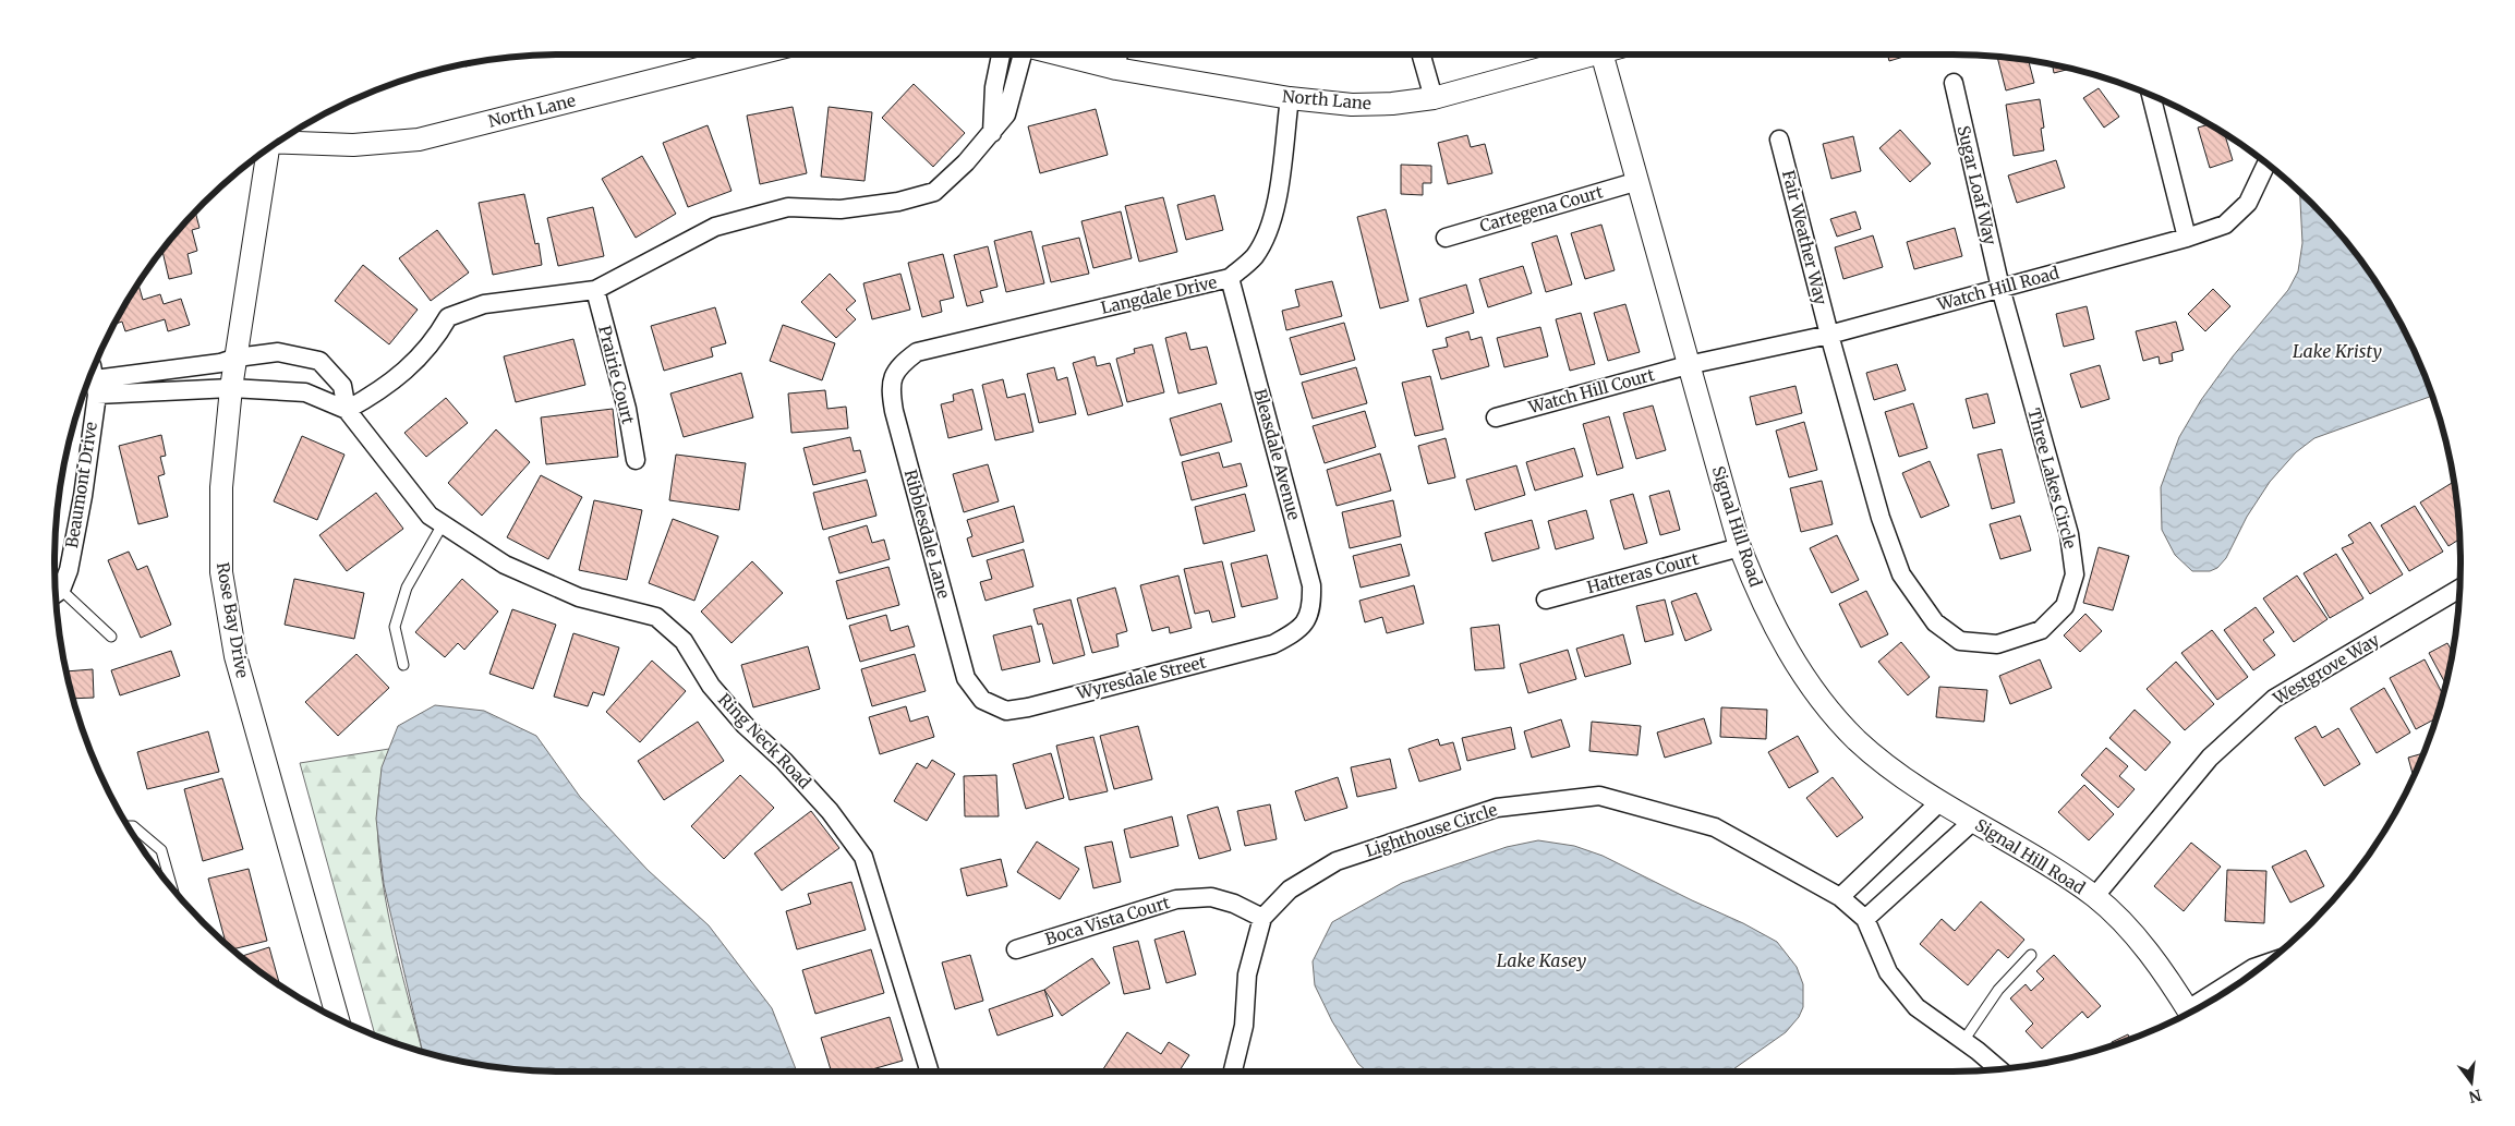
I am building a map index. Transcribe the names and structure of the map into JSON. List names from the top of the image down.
{
  "streets": {
    "street": [
      "North Lane",
      "Sugar Loaf Way",
      "Cartegena Court",
      "Fair Weather Way",
      "Watch Hill Road",
      "Langdale Drive",
      "Prairie Court",
      "Watch Hill Court",
      "Bleasdale Avenue",
      "Three Lakes Circle",
      "Beaumont Drive",
      "Signal Hill Road",
      "Ribblesdale Lane",
      "Hatteras Court",
      "Rose Bay Drive",
      "Westgrove Way",
      "Wyresdale Street",
      "Ring Neck Road",
      "Lighthouse Circle",
      "Boca Vista Court"
    ]
  },
  "crossings": [
    ["North Lane", "Langdale Drive"],
    ["Sugar Loaf Way", "Watch Hill Road"],
    ["Sugar Loaf Way", "Three Lakes Circle"],
    ["Cartegena Court", "Signal Hill Road"],
    ["Fair Weather Way", "Watch Hill Road"],
    ["Fair Weather Way", "Three Lakes Circle"],
    ["Watch Hill Road", "Watch Hill Court"],
    ["Watch Hill Road", "Three Lakes Circle"],
    ["Watch Hill Road", "Signal Hill Road"],
    ["Langdale Drive", "Bleasdale Avenue"],
    ["Langdale Drive", "Ribblesdale Lane"],
    ["Watch Hill Court", "Signal Hill Road"],
    ["Bleasdale Avenue", "Wyresdale Street"],
    ["Beaumont Drive", "Ring Neck Road"],
    ["Signal Hill Road", "Hatteras Court"],
    ["Signal Hill Road", "Westgrove Way"],
    ["Ribblesdale Lane", "Wyresdale Street"],
    ["Rose Bay Drive", "Ring Neck Road"],
    ["Lighthouse Circle", "Boca Vista Court"]
  ],
  "water": ["Lake Kristy", "Lake Kasey"],
  "north": "bottom"
}
